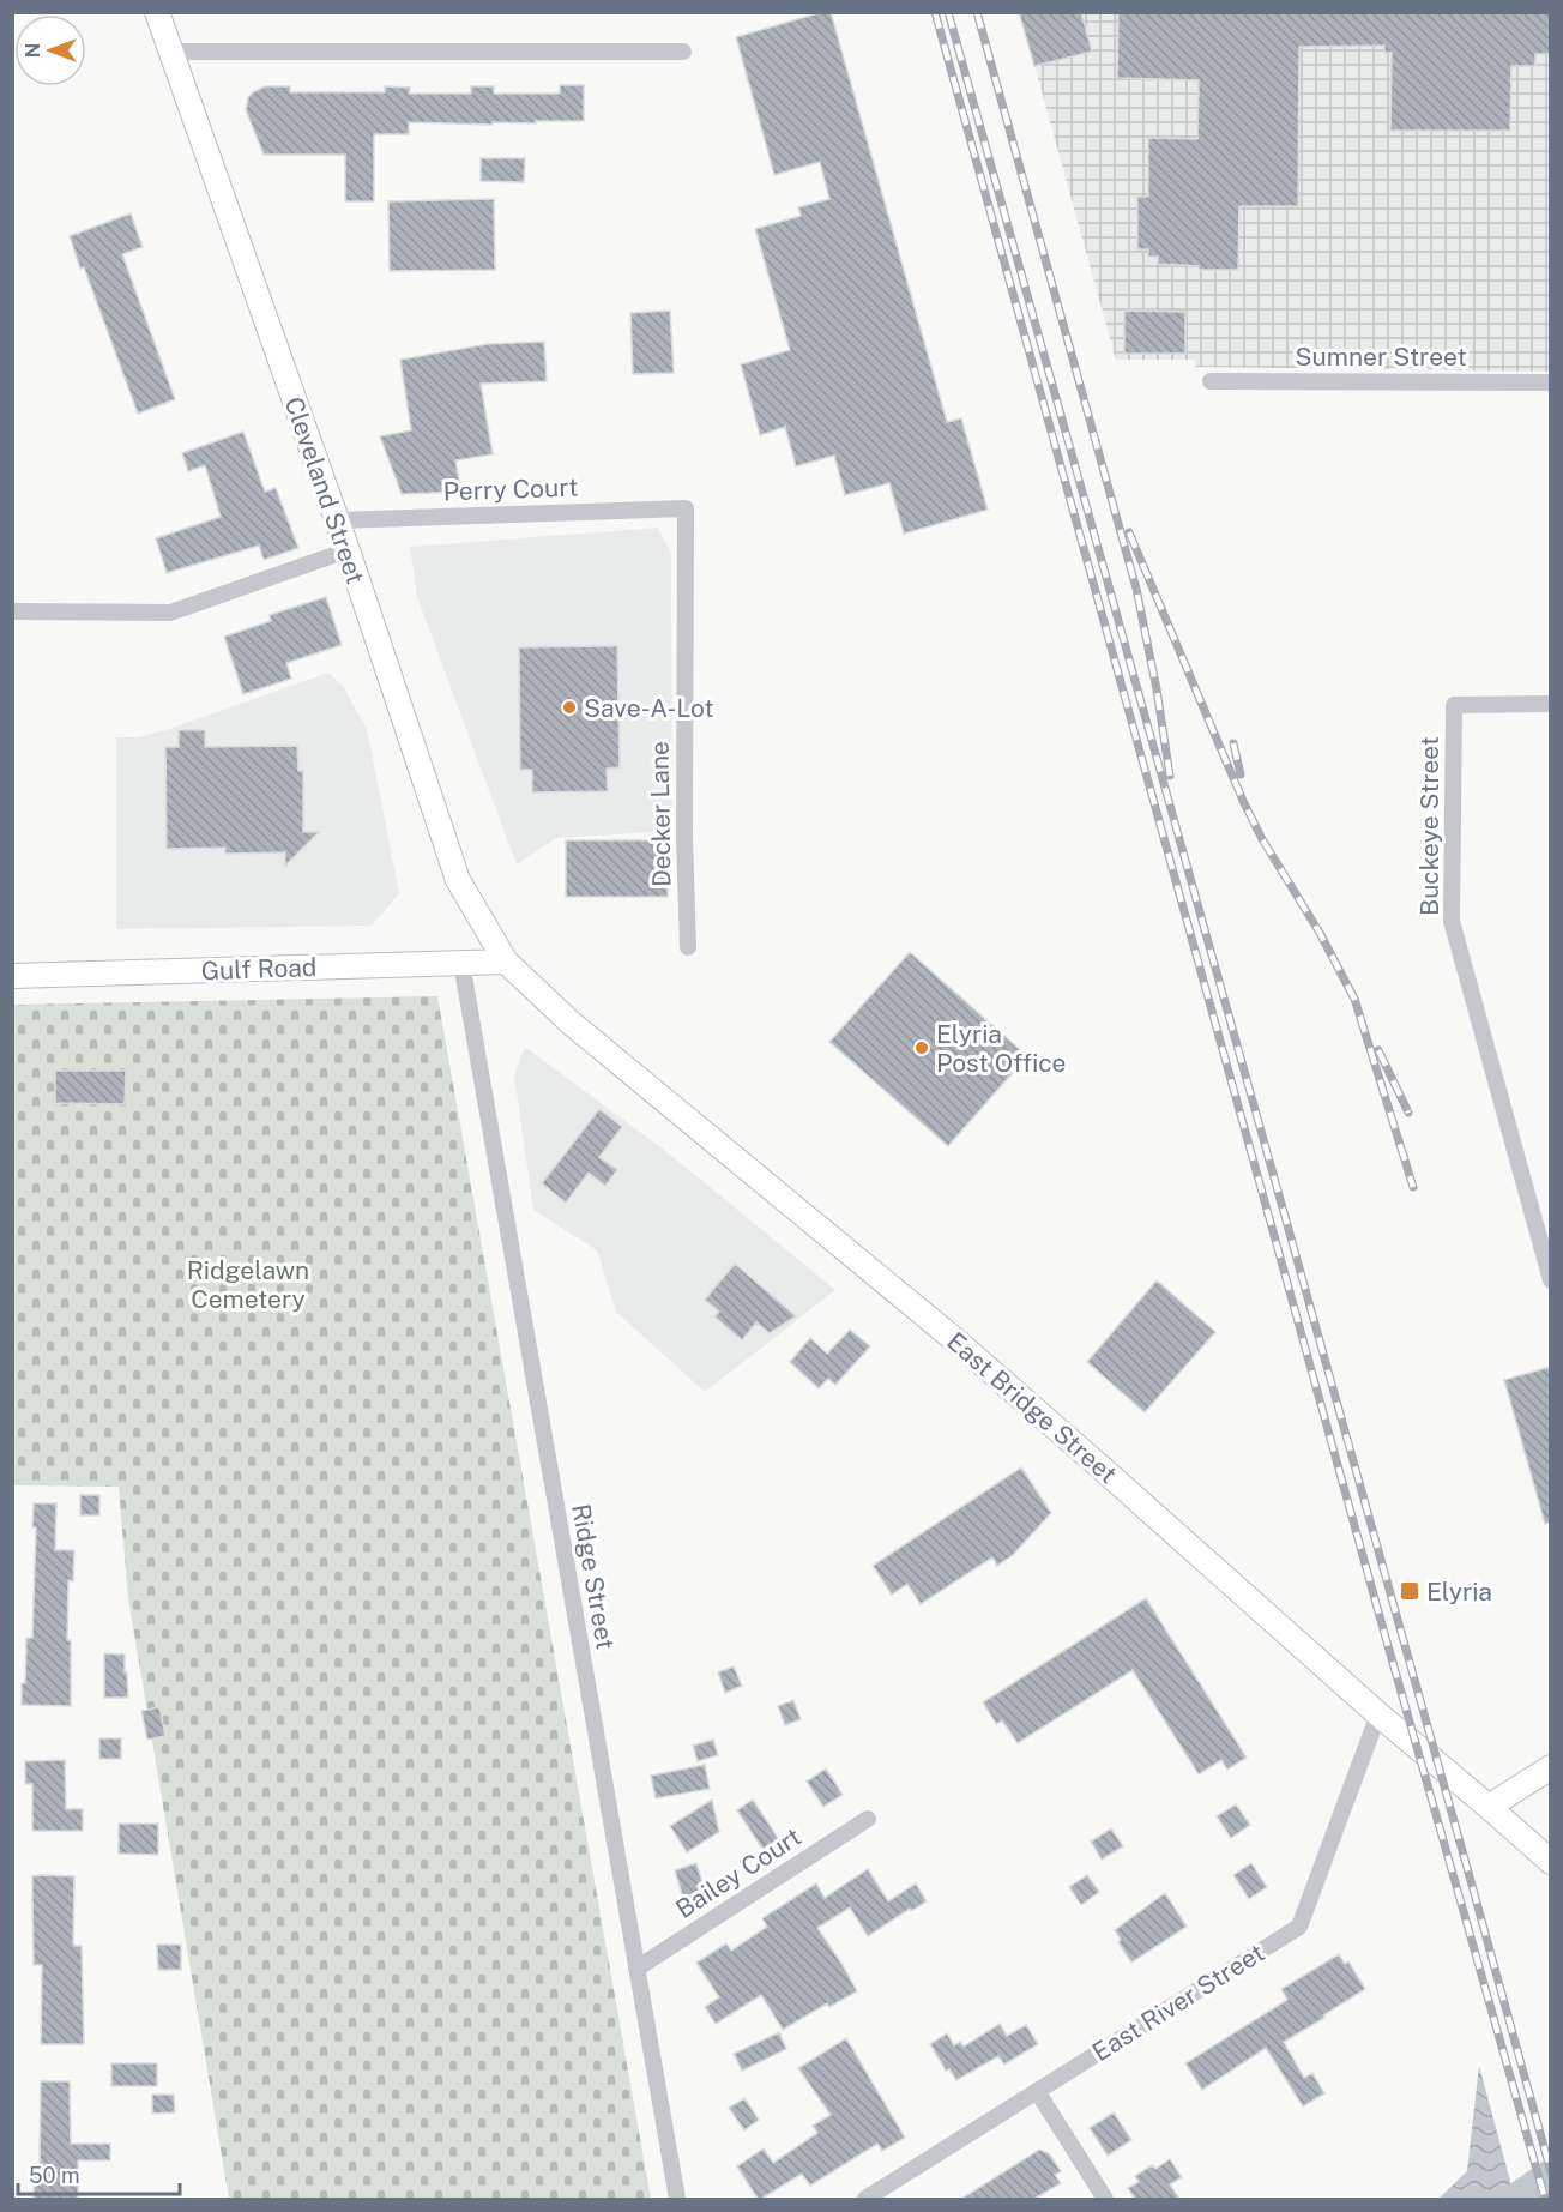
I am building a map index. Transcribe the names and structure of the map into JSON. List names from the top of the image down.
{
  "streets": {
    "main road": ["Cleveland Street", "Gulf Road", "East Bridge Street"],
    "street": [
      "Sumner Street",
      "Perry Court",
      "Decker Lane",
      "Buckeye Street",
      "Ridge Street",
      "Bailey Court",
      "East River Street"
    ]
  },
  "crossings": [
    ["Perry Court", "Cleveland Street"],
    ["Perry Court", "Decker Lane"],
    ["Cleveland Street", "Gulf Road"],
    ["Cleveland Street", "East Bridge Street"],
    ["Gulf Road", "East Bridge Street"],
    ["Gulf Road", "Ridge Street"],
    ["East Bridge Street", "East River Street"],
    ["Ridge Street", "Bailey Court"]
  ],
  "parks": ["Ridgelawn Cemetery"],
  "places": {
    "other": ["Save-A-Lot", "Elyria Post Office"],
    "transit": ["Elyria"]
  },
  "scale_bar": "50 m",
  "north": "left"
}
